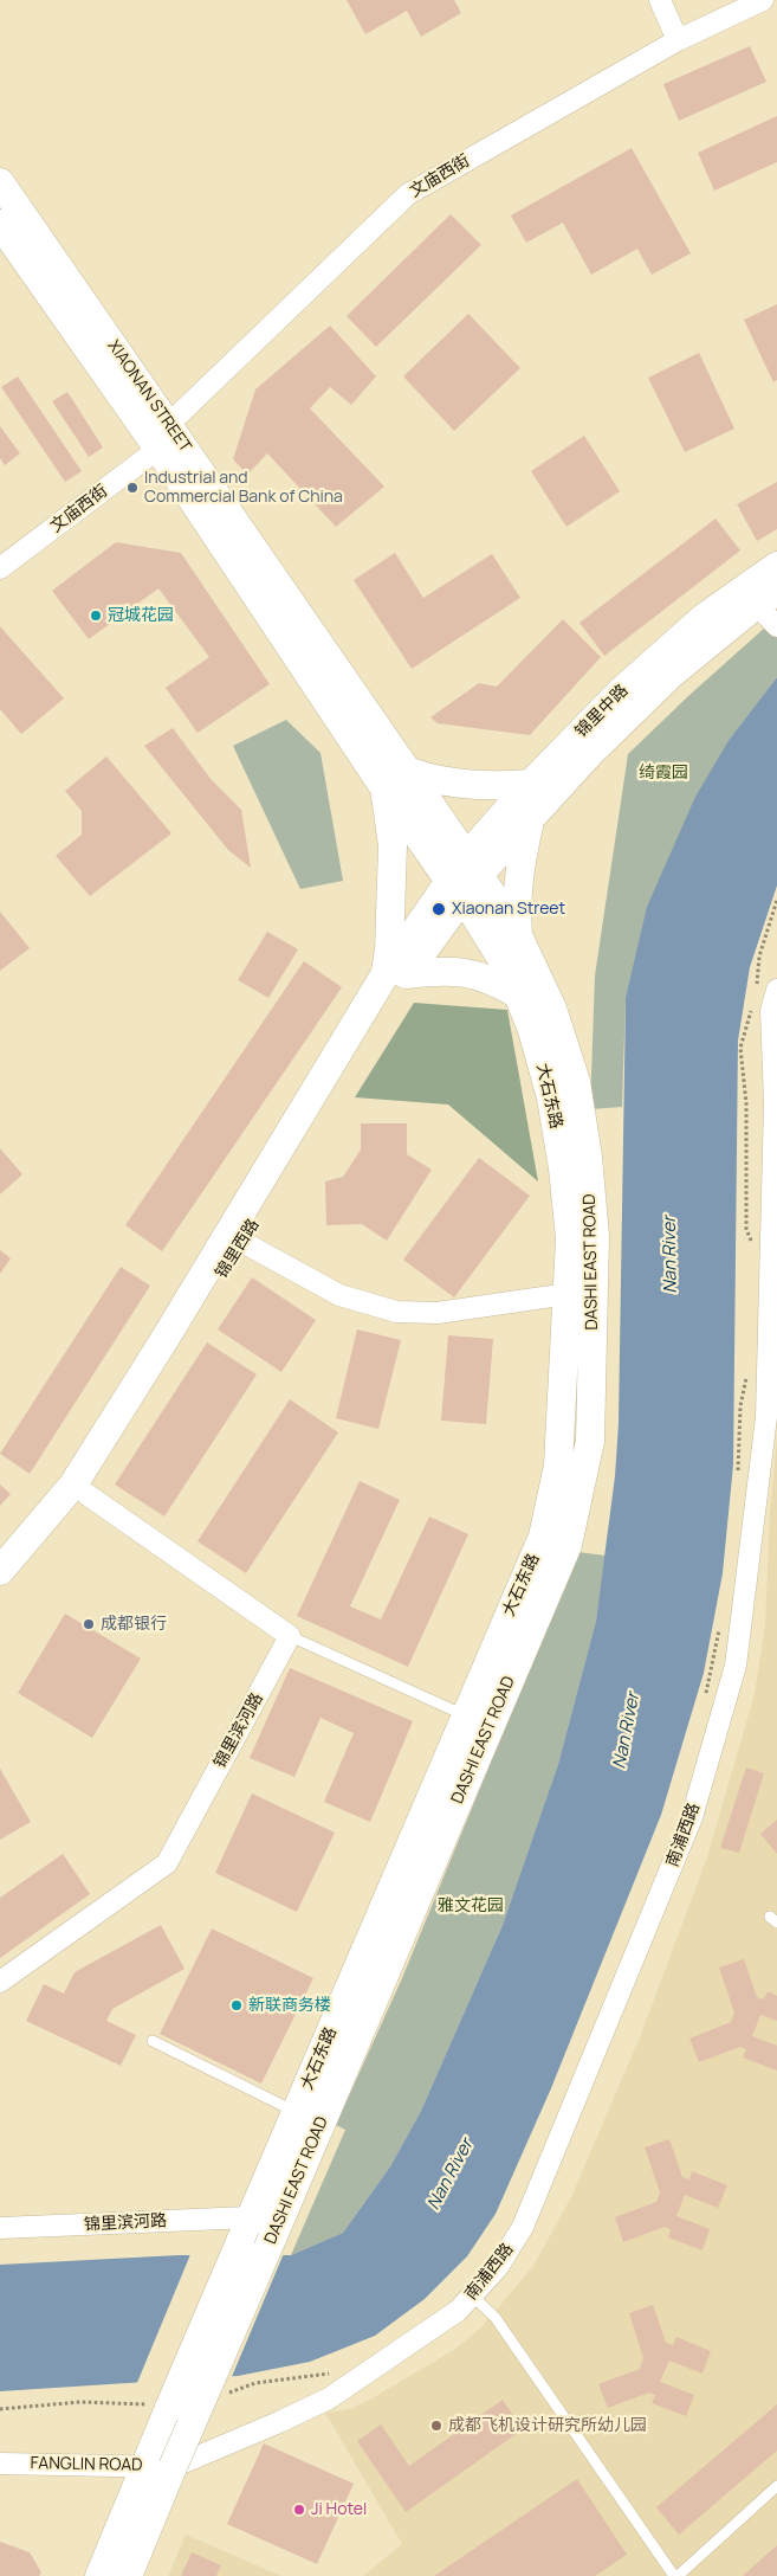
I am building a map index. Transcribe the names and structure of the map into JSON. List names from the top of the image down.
{
  "streets": {
    "main road": [
      "XIAONAN STREET",
      "锦里中路",
      "大石东路",
      "锦里西路",
      "DASHI EAST ROAD"
    ],
    "street": [
      "文庙西街",
      "锦里滨河路",
      "南浦西路",
      "FANGLIN ROAD"
    ]
  },
  "crossings": [
    ["文庙西街", "XIAONAN STREET"],
    ["XIAONAN STREET", "锦里中路"],
    ["XIAONAN STREET", "大石东路"],
    ["XIAONAN STREET", "锦里西路"],
    ["XIAONAN STREET", "DASHI EAST ROAD"],
    ["锦里中路", "大石东路"],
    ["锦里中路", "锦里西路"],
    ["锦里中路", "DASHI EAST ROAD"],
    ["大石东路", "锦里西路"],
    ["大石东路", "DASHI EAST ROAD"],
    ["大石东路", "锦里滨河路"],
    ["DASHI EAST ROAD", "锦里滨河路"],
    ["DASHI EAST ROAD", "南浦西路"],
    ["DASHI EAST ROAD", "FANGLIN ROAD"],
    ["南浦西路", "FANGLIN ROAD"]
  ],
  "water": ["Nan River"],
  "parks": ["绮霞园", "雅文花园"],
  "places": [
    "Industrial and Commercial Bank of China",
    "冠城花园",
    "Xiaonan Street",
    "成都银行",
    "新联商务楼",
    "成都飞机设计研究所幼儿园",
    "Ji Hotel"
  ]
}
